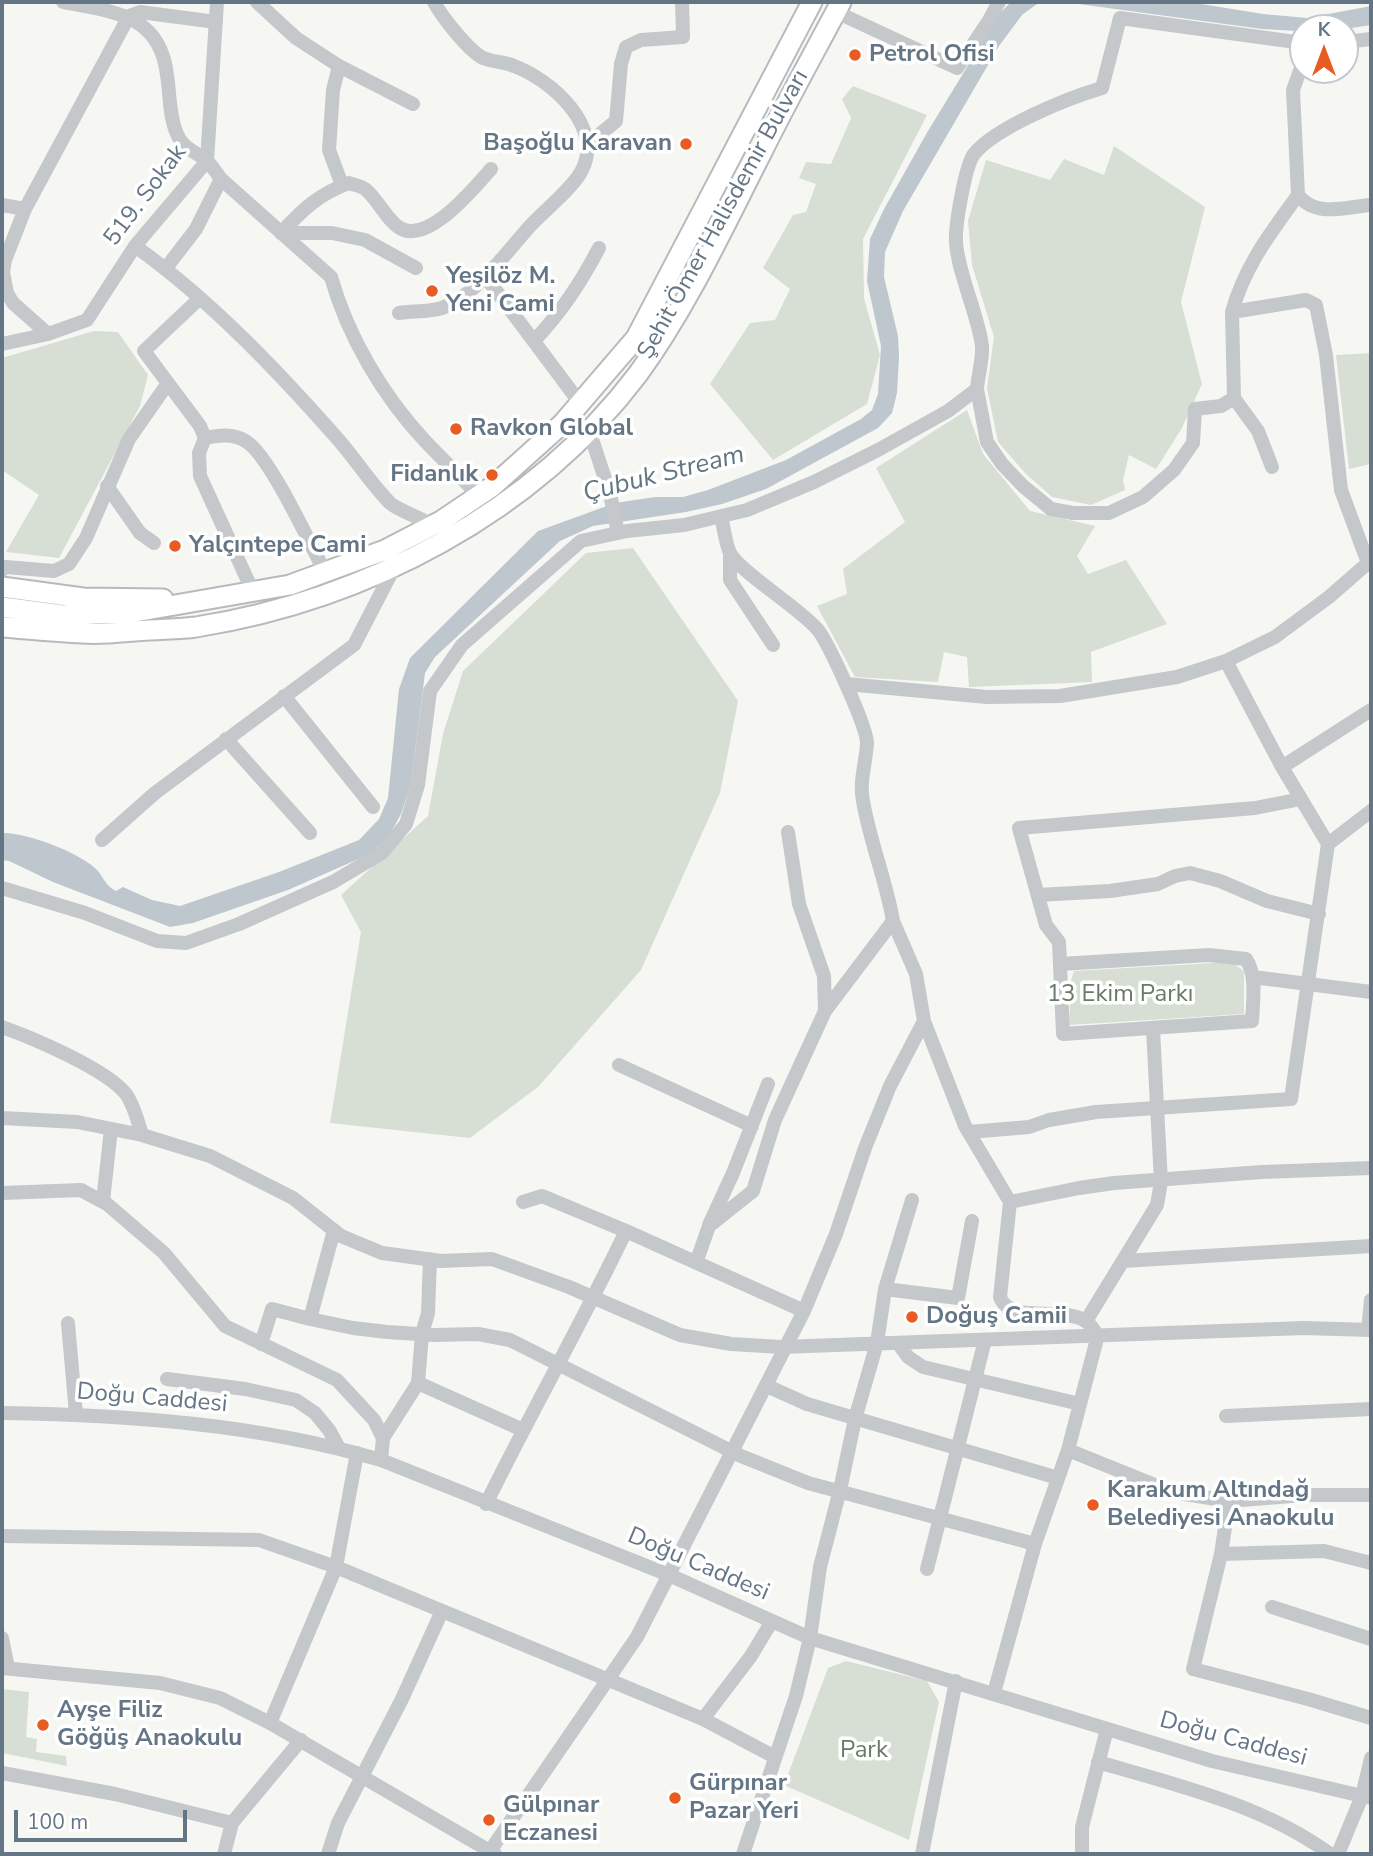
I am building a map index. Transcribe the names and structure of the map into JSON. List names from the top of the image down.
{
  "streets": {
    "highway": ["Şehit Ömer Halisdemir Bulvarı"],
    "street": ["519. Sokak", "Doğu Caddesi"]
  },
  "water": ["Çubuk Stream"],
  "parks": ["13 Ekim Parkı", "Park"],
  "places": [
    "Petrol Ofisi",
    "Başoğlu Karavan",
    "Yeşilöz M. Yeni Cami",
    "Ravkon Global",
    "Fidanlık",
    "Yalçıntepe Cami",
    "Doğuş Camii",
    "Karakum Altındağ Belediyesi Anaokulu",
    "Ayşe Filiz Göğüş Anaokulu",
    "Gürpınar Pazar Yeri",
    "Gülpınar Eczanesi"
  ],
  "scale_bar": "100 m",
  "north": "top"
}
